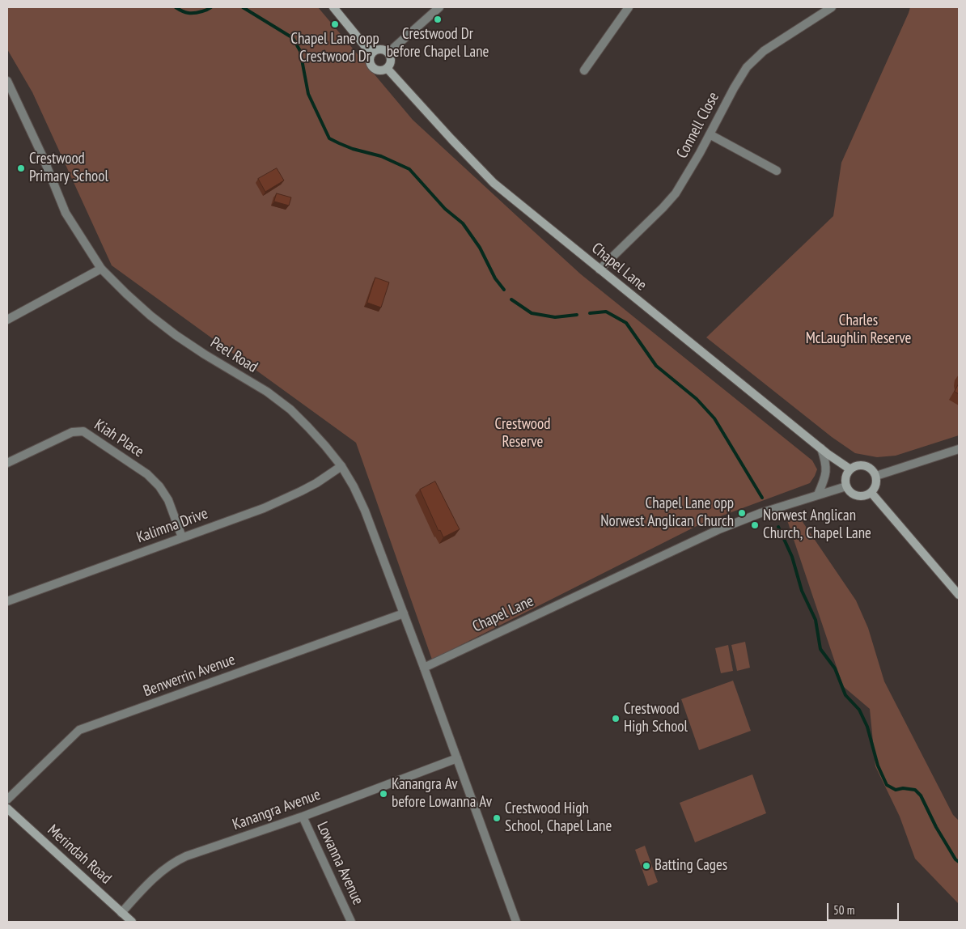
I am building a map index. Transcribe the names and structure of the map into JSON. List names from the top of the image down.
{
  "streets": {
    "main road": ["Chapel Lane", "Merindah Road"],
    "street": [
      "Connell Close",
      "Peel Road",
      "Kiah Place",
      "Kalimna Drive",
      "Benwerrin Avenue",
      "Kanangra Avenue",
      "Lowanna Avenue"
    ]
  },
  "crossings": [
    ["Connell Close", "Chapel Lane"],
    ["Chapel Lane", "Peel Road"],
    ["Peel Road", "Kalimna Drive"],
    ["Peel Road", "Benwerrin Avenue"],
    ["Kiah Place", "Kalimna Drive"],
    ["Kanangra Avenue", "Merindah Road"],
    ["Kanangra Avenue", "Lowanna Avenue"]
  ],
  "parks": ["Charles McLaughlin Reserve", "Crestwood Reserve"],
  "places": [
    "Crestwood Dr before Chapel Lane",
    "Chapel Lane opp Crestwood Dr",
    "Crestwood Primary School",
    "Chapel Lane opp Norwest Anglican Church",
    "Norwest Anglican Church, Chapel Lane",
    "Crestwood High School",
    "Kanangra Av before Lowanna Av",
    "Crestwood High School, Chapel Lane",
    "Batting Cages"
  ],
  "scale_bar": "50 m"
}
